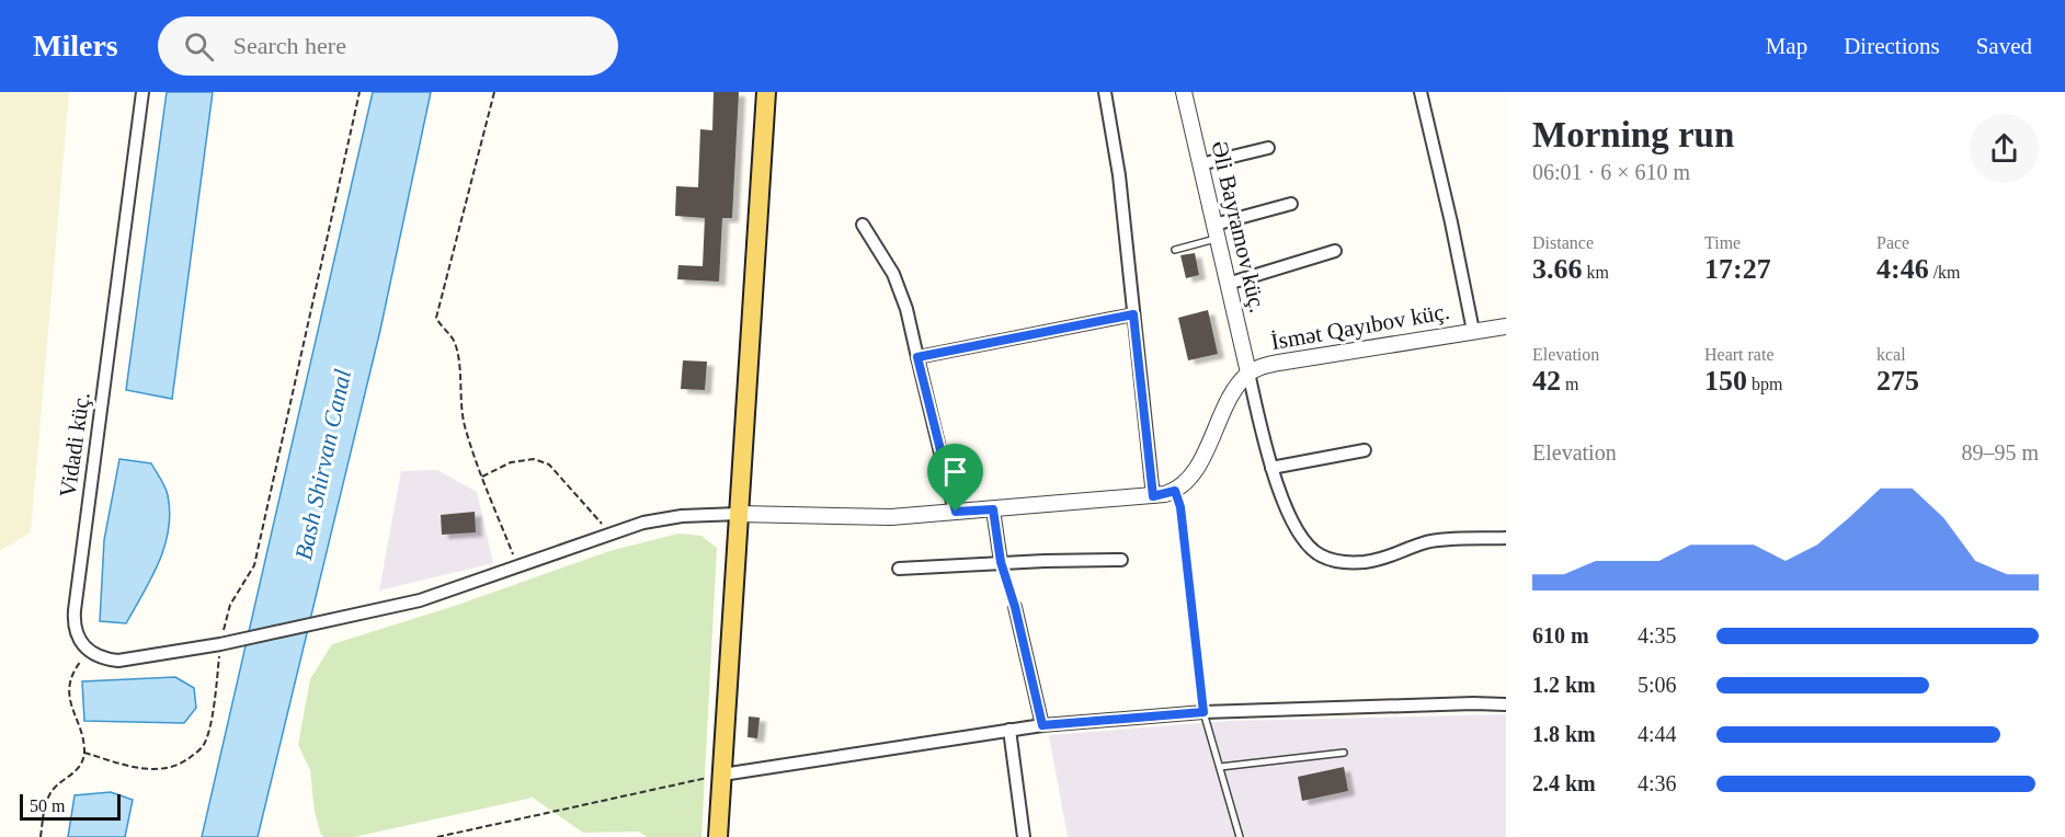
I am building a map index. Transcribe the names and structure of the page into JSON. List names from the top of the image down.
{
  "streets": {
    "street": ["Əli Bayramov küç.", "İsmət Qayıbov küç.", "Vidadi küç."]
  },
  "crossings": [
    ["Əli Bayramov küç.", "İsmət Qayıbov küç."]
  ],
  "water": ["Bash Shirvan Canal"],
  "scale_bar": "50 m",
  "page": {
    "header": "Milers",
    "search": "Search here",
    "nav": ["Map", "Directions", "Saved"],
    "heading": ["Morning run", "06:01 · 6 × 610 m"],
    "stats": [
      ["Distance", "3.66 km"],
      ["Time", "17:27"],
      ["Pace", "4:46 /km"],
      ["Elevation", "42 m"],
      ["Heart rate", "150 bpm"],
      ["kcal", "275"]
    ],
    "chart": ["Elevation", "89–95 m"],
    "list": [
      {
        "name": "610 m",
        "note": "4:35"
      },
      {
        "name": "1.2 km",
        "note": "5:06"
      },
      {
        "name": "1.8 km",
        "note": "4:44"
      },
      {
        "name": "2.4 km",
        "note": "4:36"
      }
    ],
    "scale": "50 m"
  }
}
